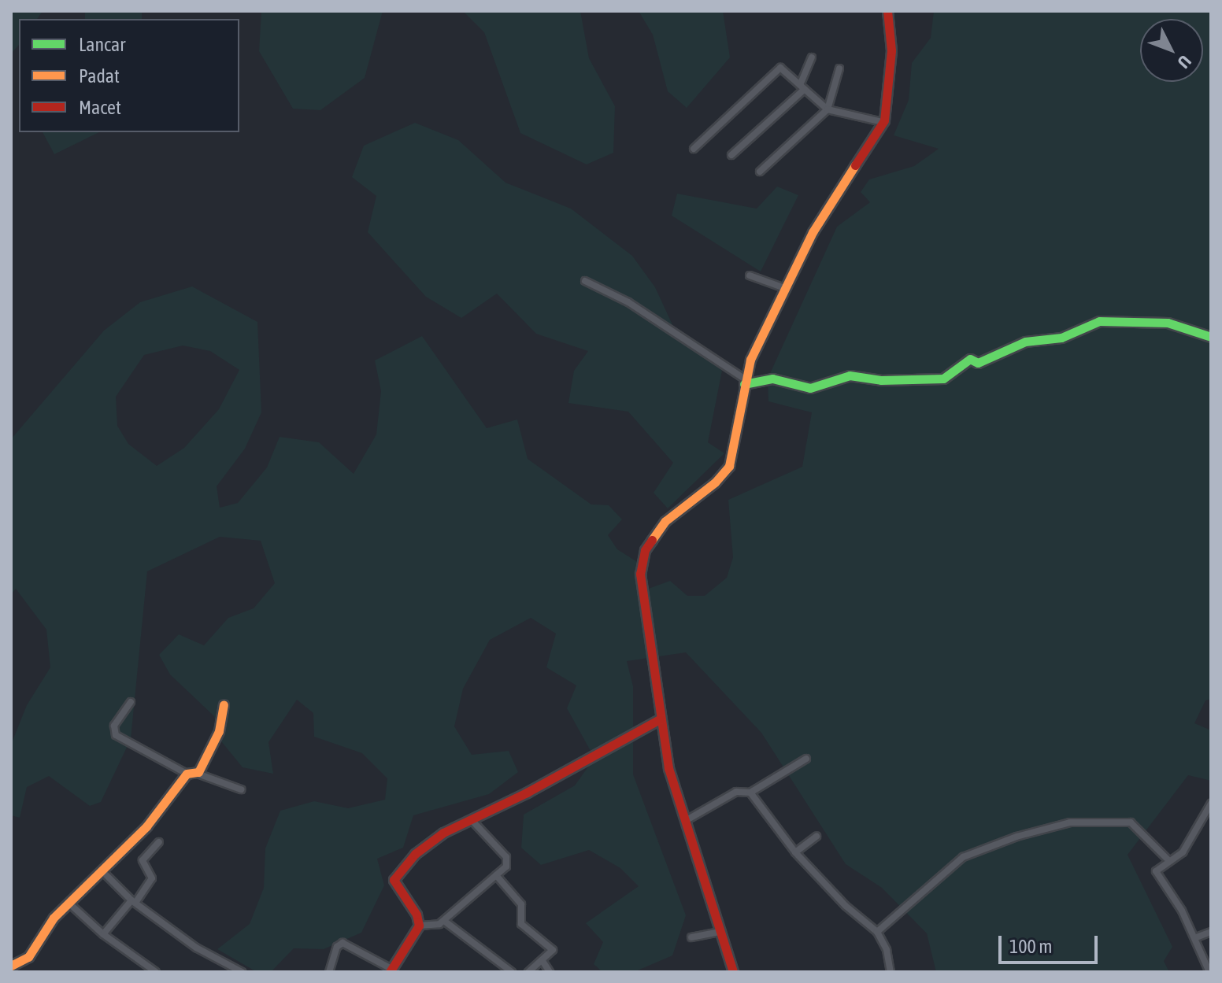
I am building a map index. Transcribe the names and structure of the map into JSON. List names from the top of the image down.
{
  "legend": ["Lancar", "Padat", "Macet"],
  "scale_bar": "100 m",
  "north": "bottom right"
}
